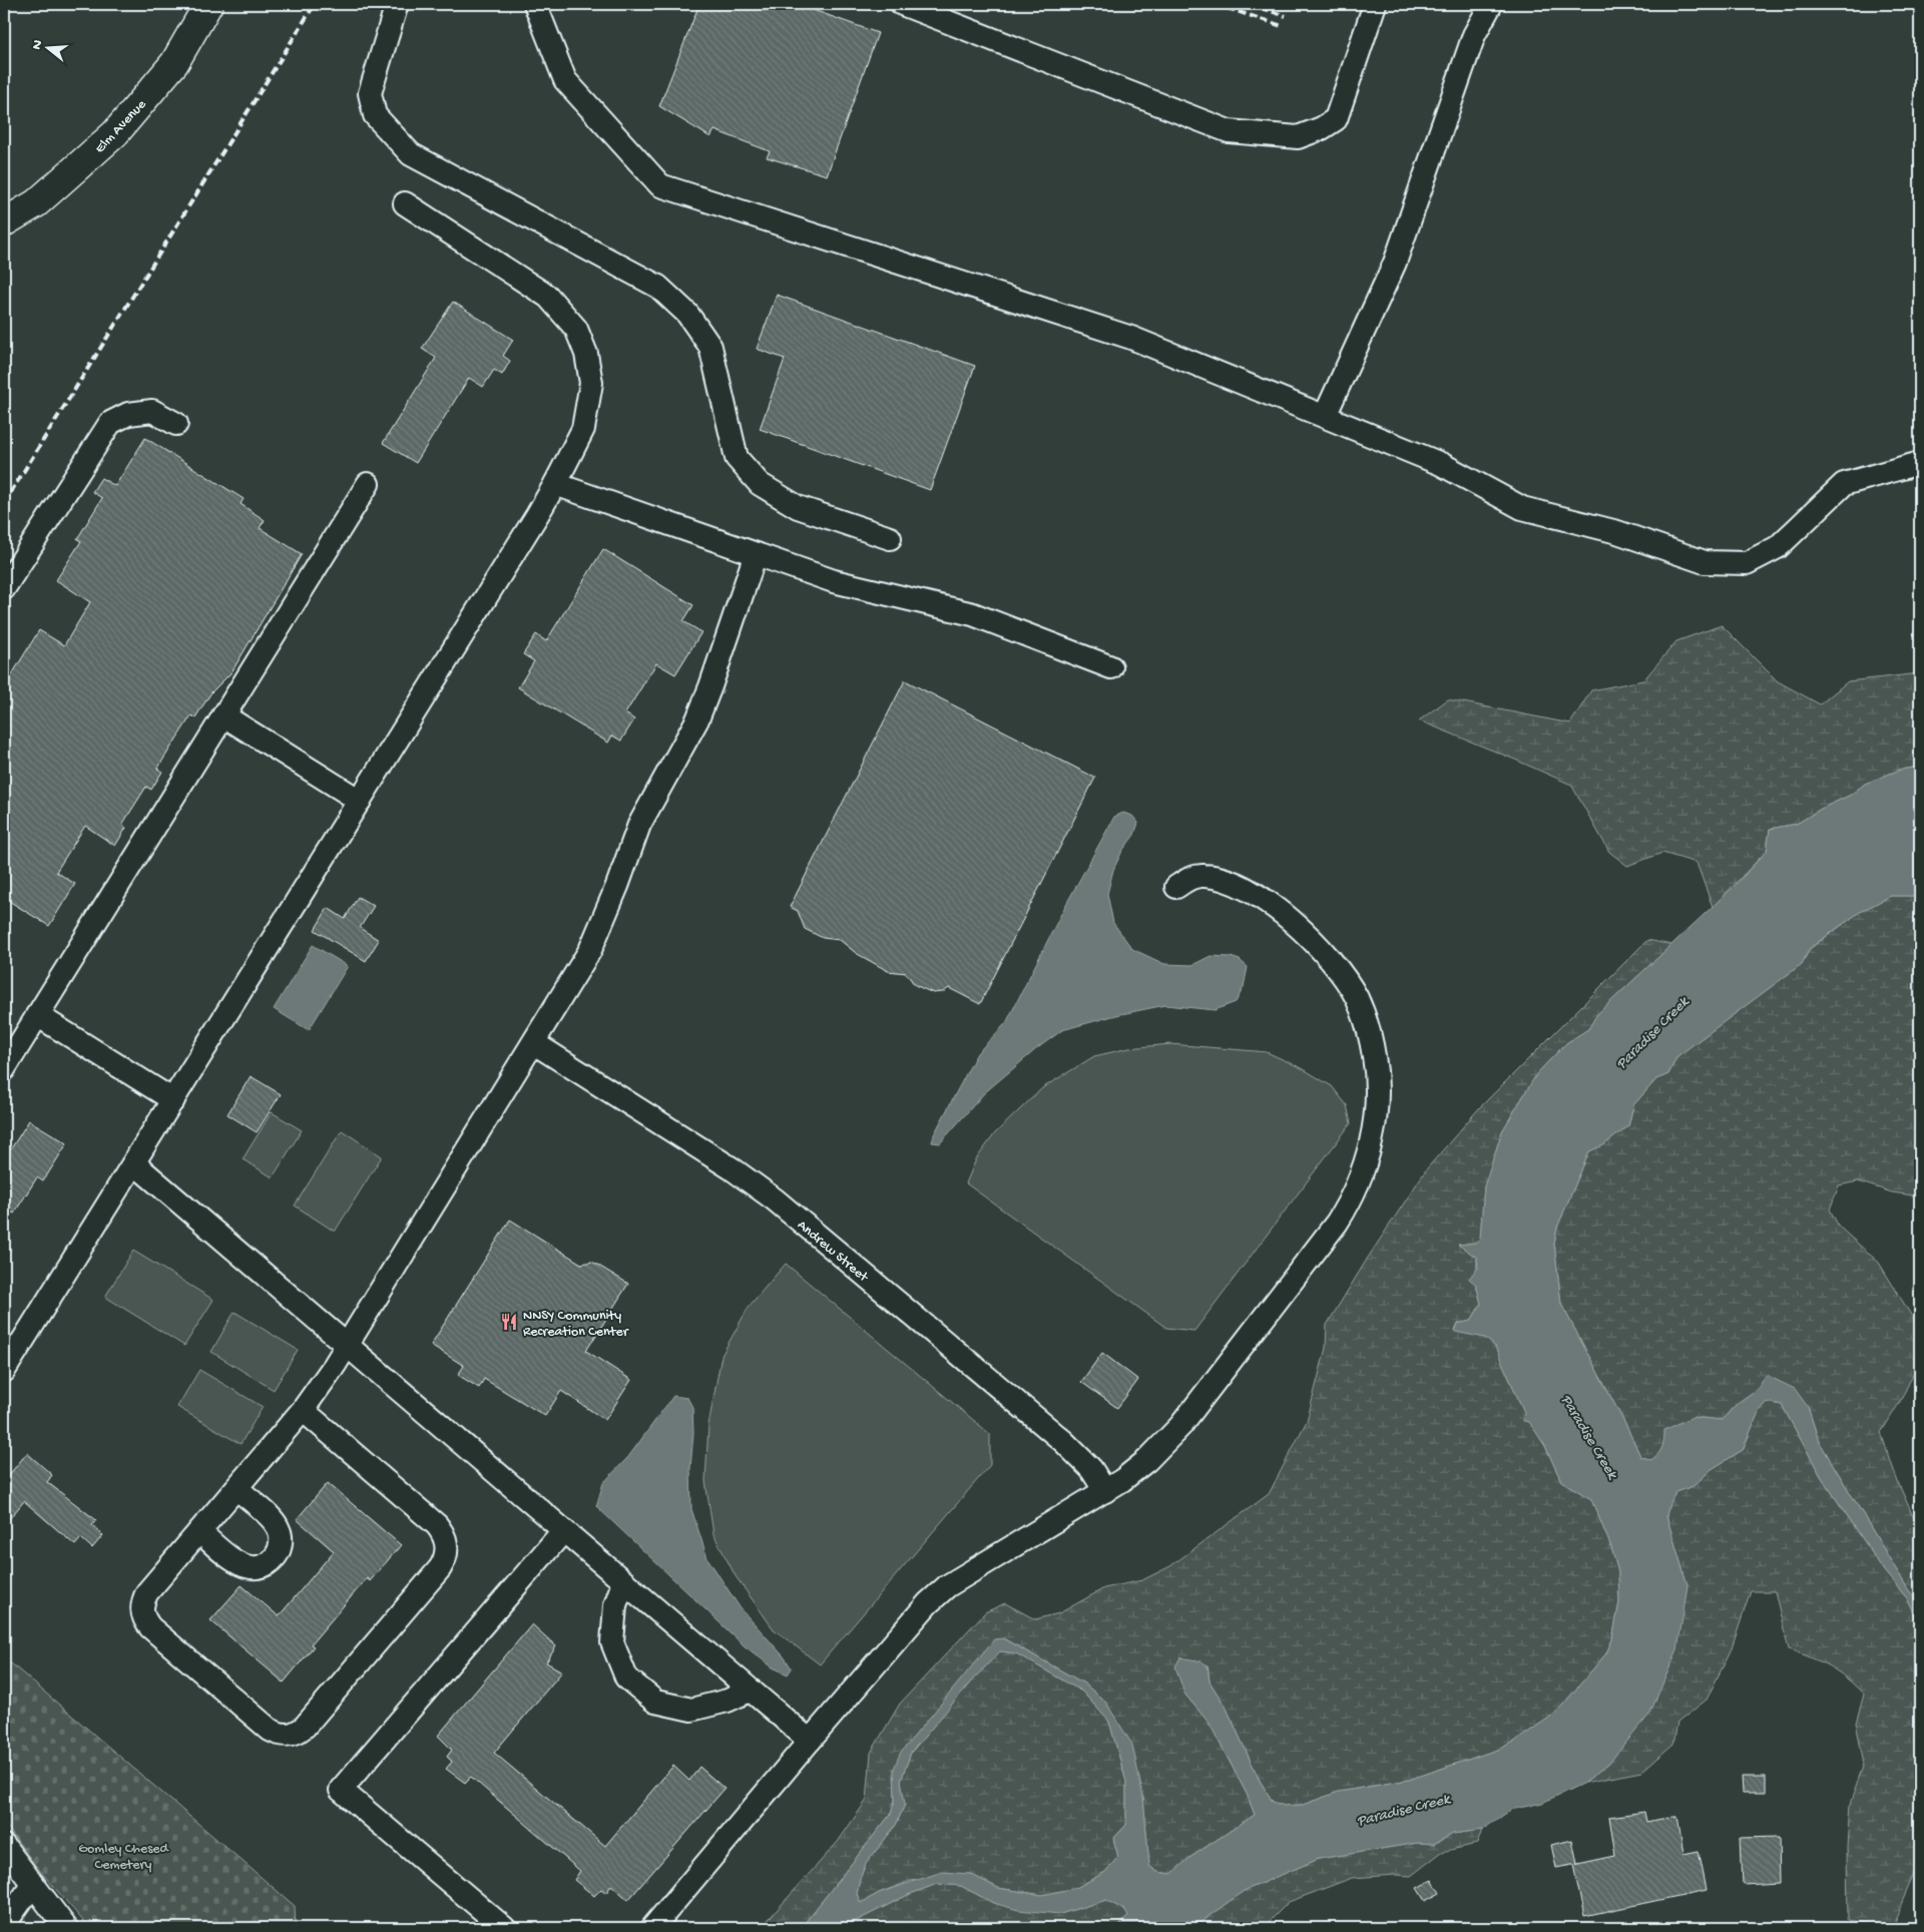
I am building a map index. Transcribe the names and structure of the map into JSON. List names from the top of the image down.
{
  "streets": {
    "main road": ["Elm Avenue"],
    "street": ["Andrew Street"]
  },
  "water": ["Paradise Creek"],
  "parks": ["Gomley Chesed Cemetery"],
  "places": {
    "restaurant": ["NNSY Community Recreation Center"]
  },
  "north": "left"
}
